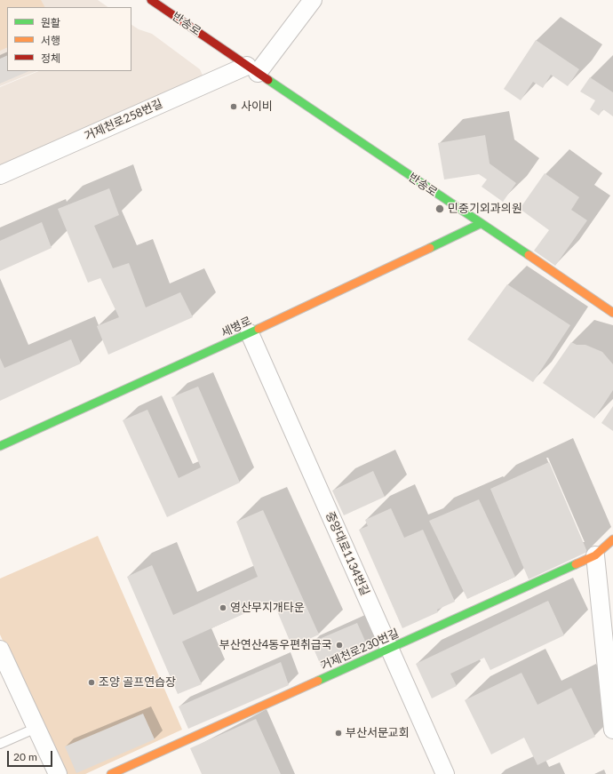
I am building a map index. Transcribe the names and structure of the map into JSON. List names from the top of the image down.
{
  "streets": {
    "main road": ["반송로", "세병로", "거제천로230번길"],
    "street": ["거제천로258번길", "중앙대로1134번길"]
  },
  "crossings": [
    ["반송로", "거제천로258번길"],
    ["반송로", "세병로"],
    ["세병로", "중앙대로1134번길"],
    ["중앙대로1134번길", "거제천로230번길"]
  ],
  "places": [
    "사이비",
    "민중기외과의원",
    "영산무지개타운",
    "부산연산4동우편취급국",
    "조양 골프연습장",
    "부산서문교회"
  ],
  "legend": ["원활", "서행", "정체"],
  "scale_bar": "20 m"
}
